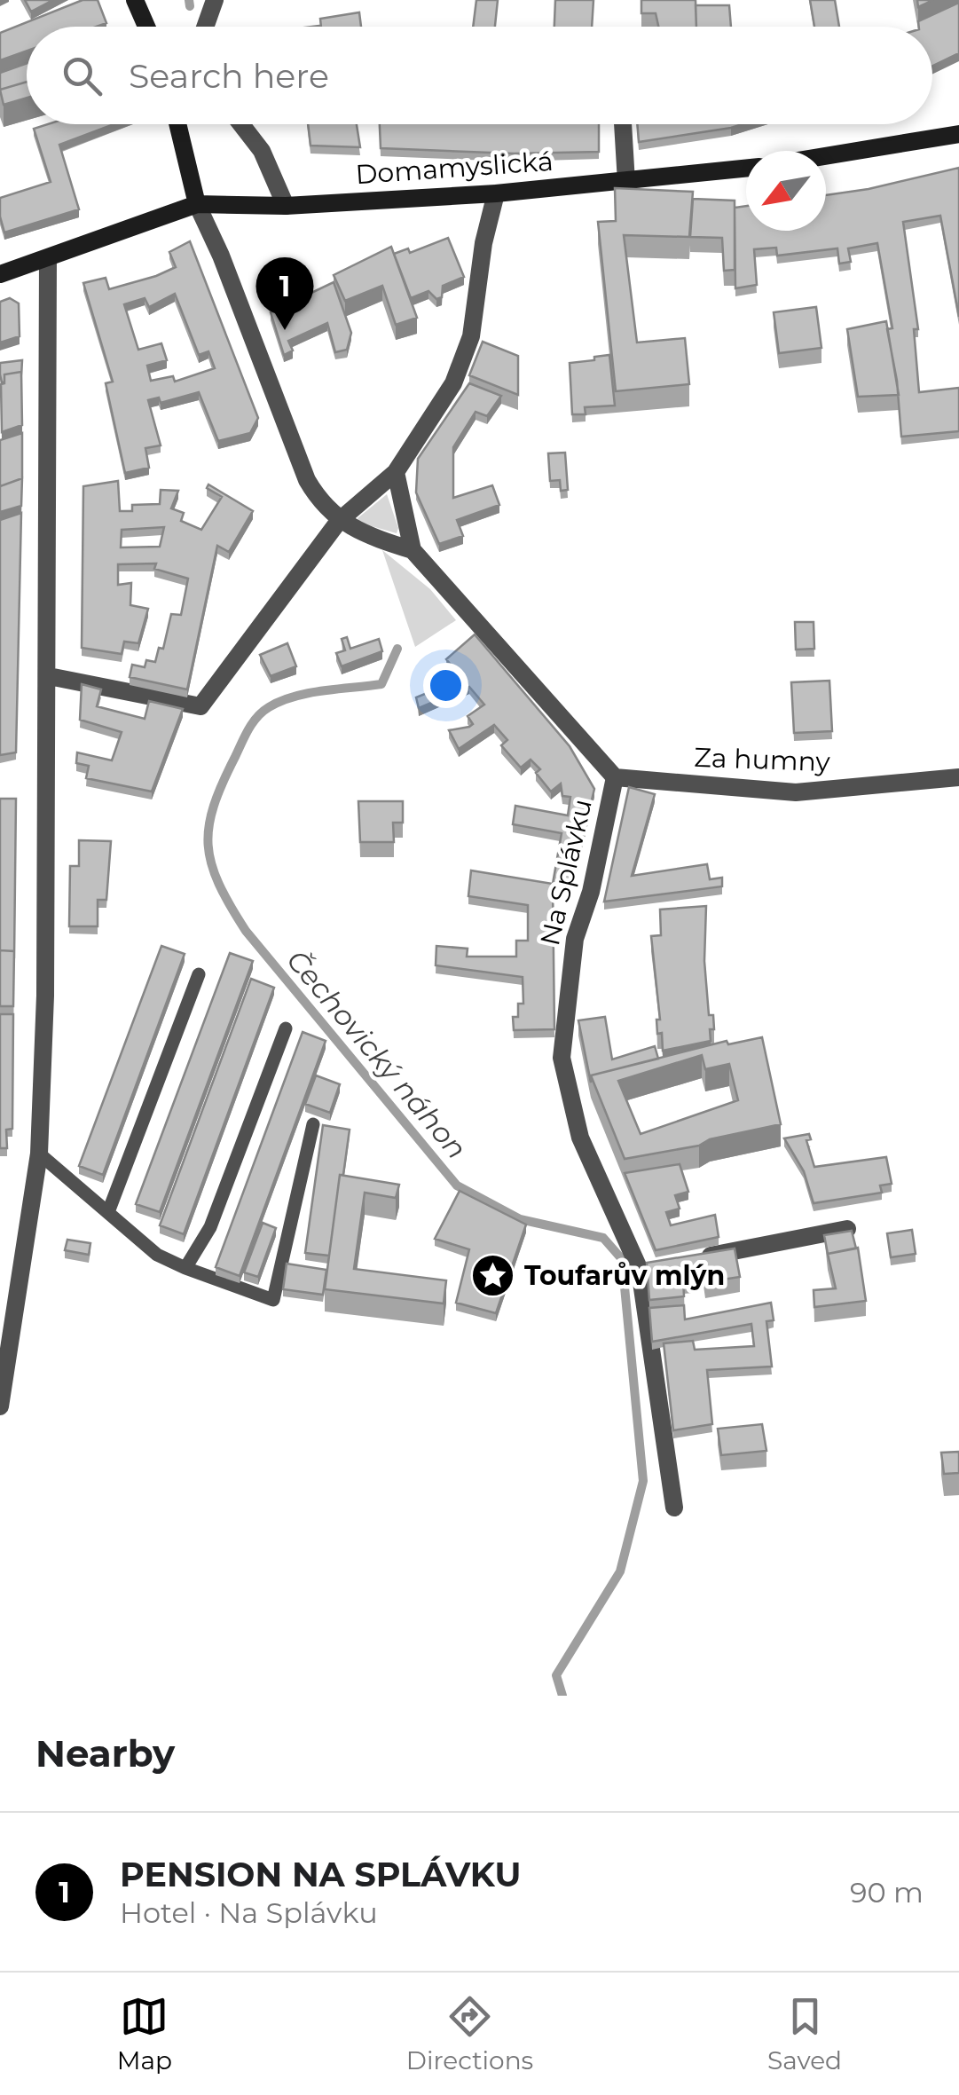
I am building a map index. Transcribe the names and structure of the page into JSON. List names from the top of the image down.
{
  "streets": {
    "street": ["Domamyslická", "Za humny", "Na Splávku"]
  },
  "crossings": [
    ["Domamyslická", "Na Splávku"],
    ["Za humny", "Na Splávku"]
  ],
  "water": ["Čechovický náhon"],
  "places": {
    "place": ["Toufarův mlýn"]
  },
  "north": "bottom left",
  "page": {
    "search": "Search here",
    "pins": "1",
    "heading": "Nearby",
    "list": [
      {
        "mark": "1",
        "name": "PENSION NA SPLÁVKU",
        "note": "Hotel · Na Splávku",
        "value": "90 m"
      }
    ],
    "nav": ["Map", "Directions", "Saved"]
  }
}
